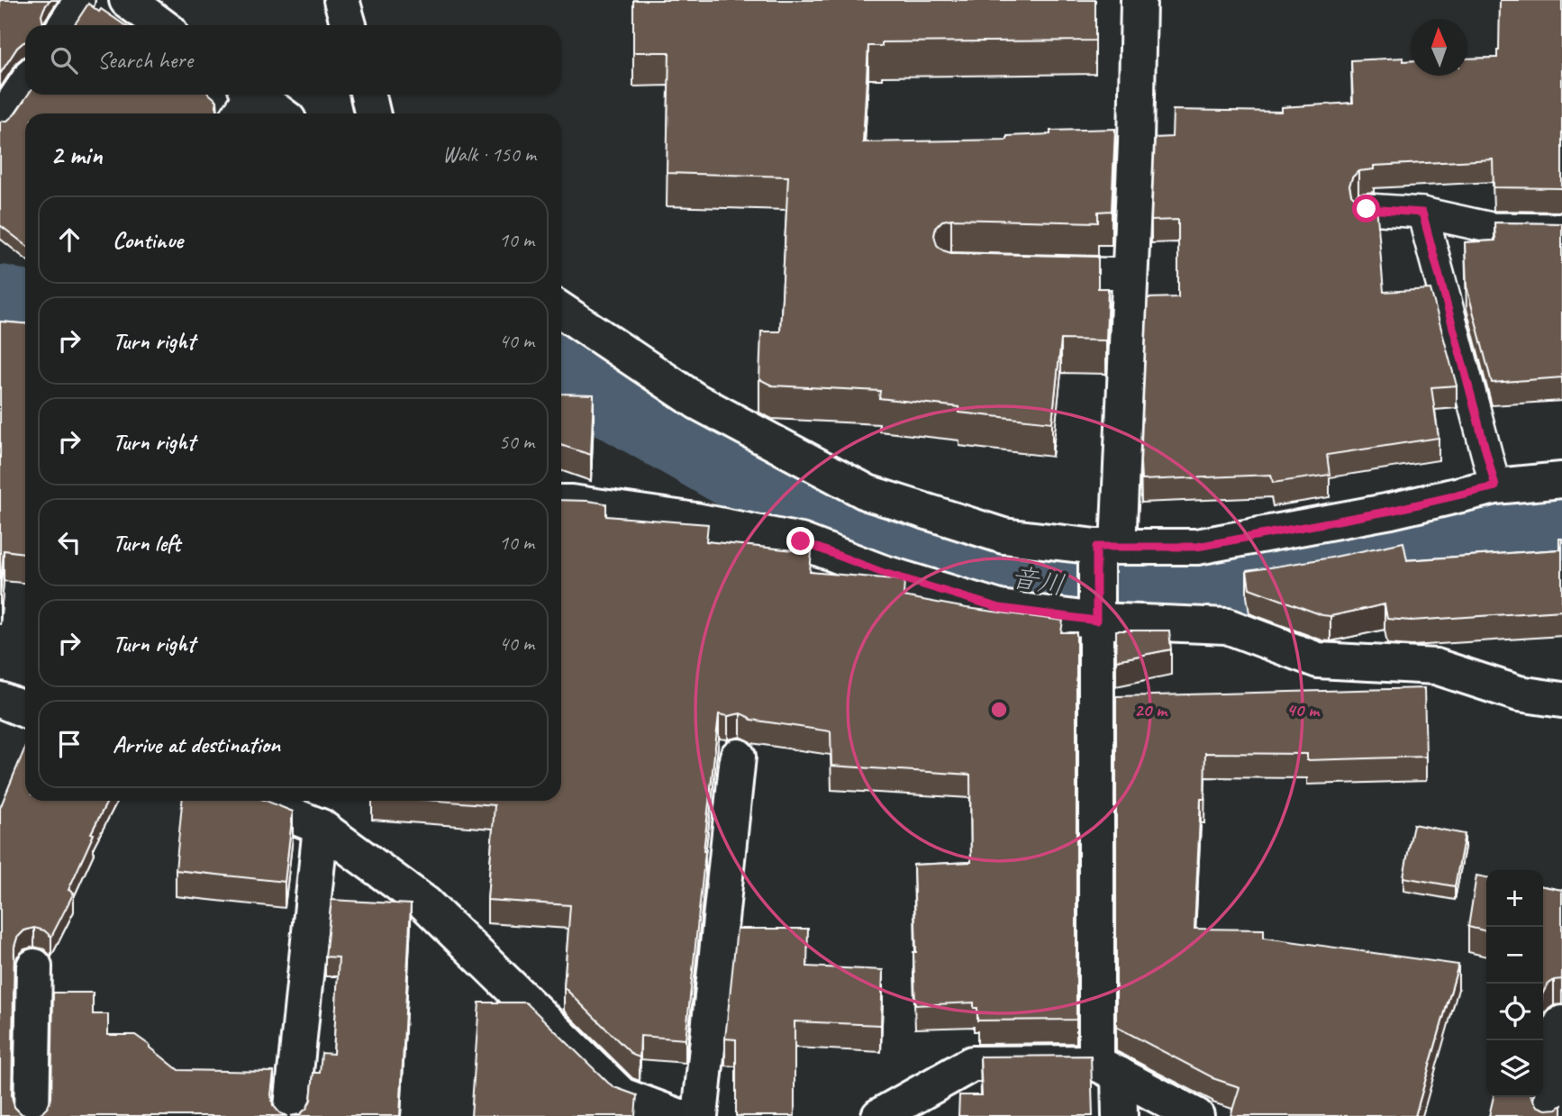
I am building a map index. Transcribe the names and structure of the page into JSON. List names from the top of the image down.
{
  "water": ["音川"],
  "north": "top",
  "page": {
    "search": "Search here",
    "heading": ["2 min", "Walk · 150 m"],
    "list": [
      ["Continue", "10 m"],
      ["Turn right", "40 m"],
      ["Turn right", "50 m"],
      ["Turn left", "10 m"],
      ["Turn right", "40 m"],
      "Arrive at destination"
    ],
    "map_buttons": ["+", "−"]
  },
  "rings": ["20 m", "40 m"]
}
